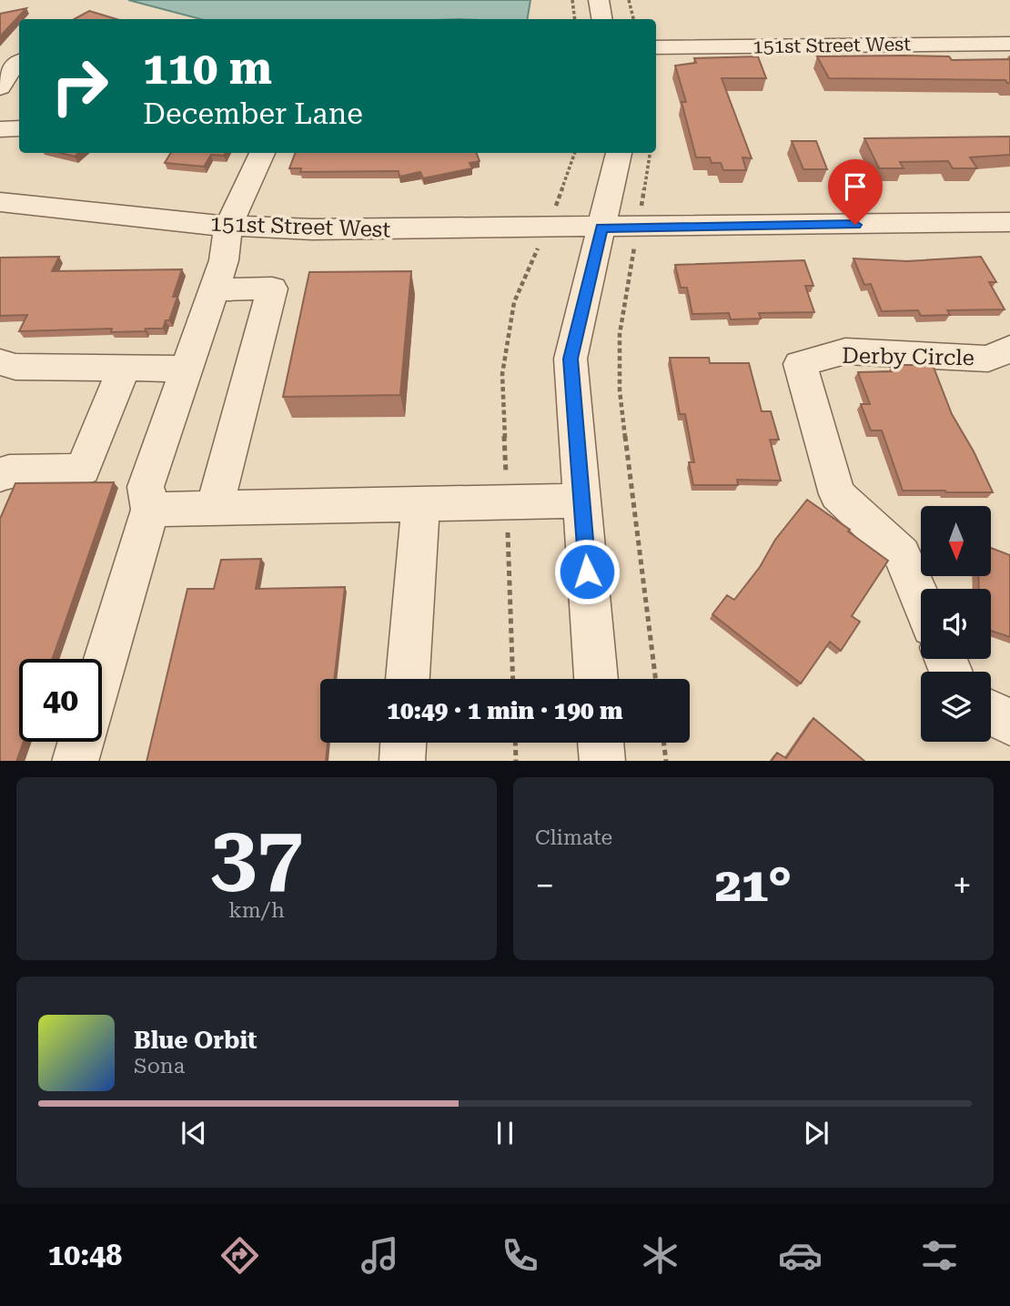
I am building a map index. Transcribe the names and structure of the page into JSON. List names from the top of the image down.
{
  "streets": {
    "street": ["151st Street West", "Derby Circle"]
  },
  "north": "bottom",
  "page": {
    "turn": ["110 m", "December Lane"],
    "limit": "40",
    "trip": "10:49 · 1 min · 190 m",
    "tile": [
      ["37", "km/h"],
      "Climate"
    ],
    "heat": ["−", "21°", "+"],
    "song": ["Blue Orbit", "Sona"],
    "tabs": "10:48"
  }
}
